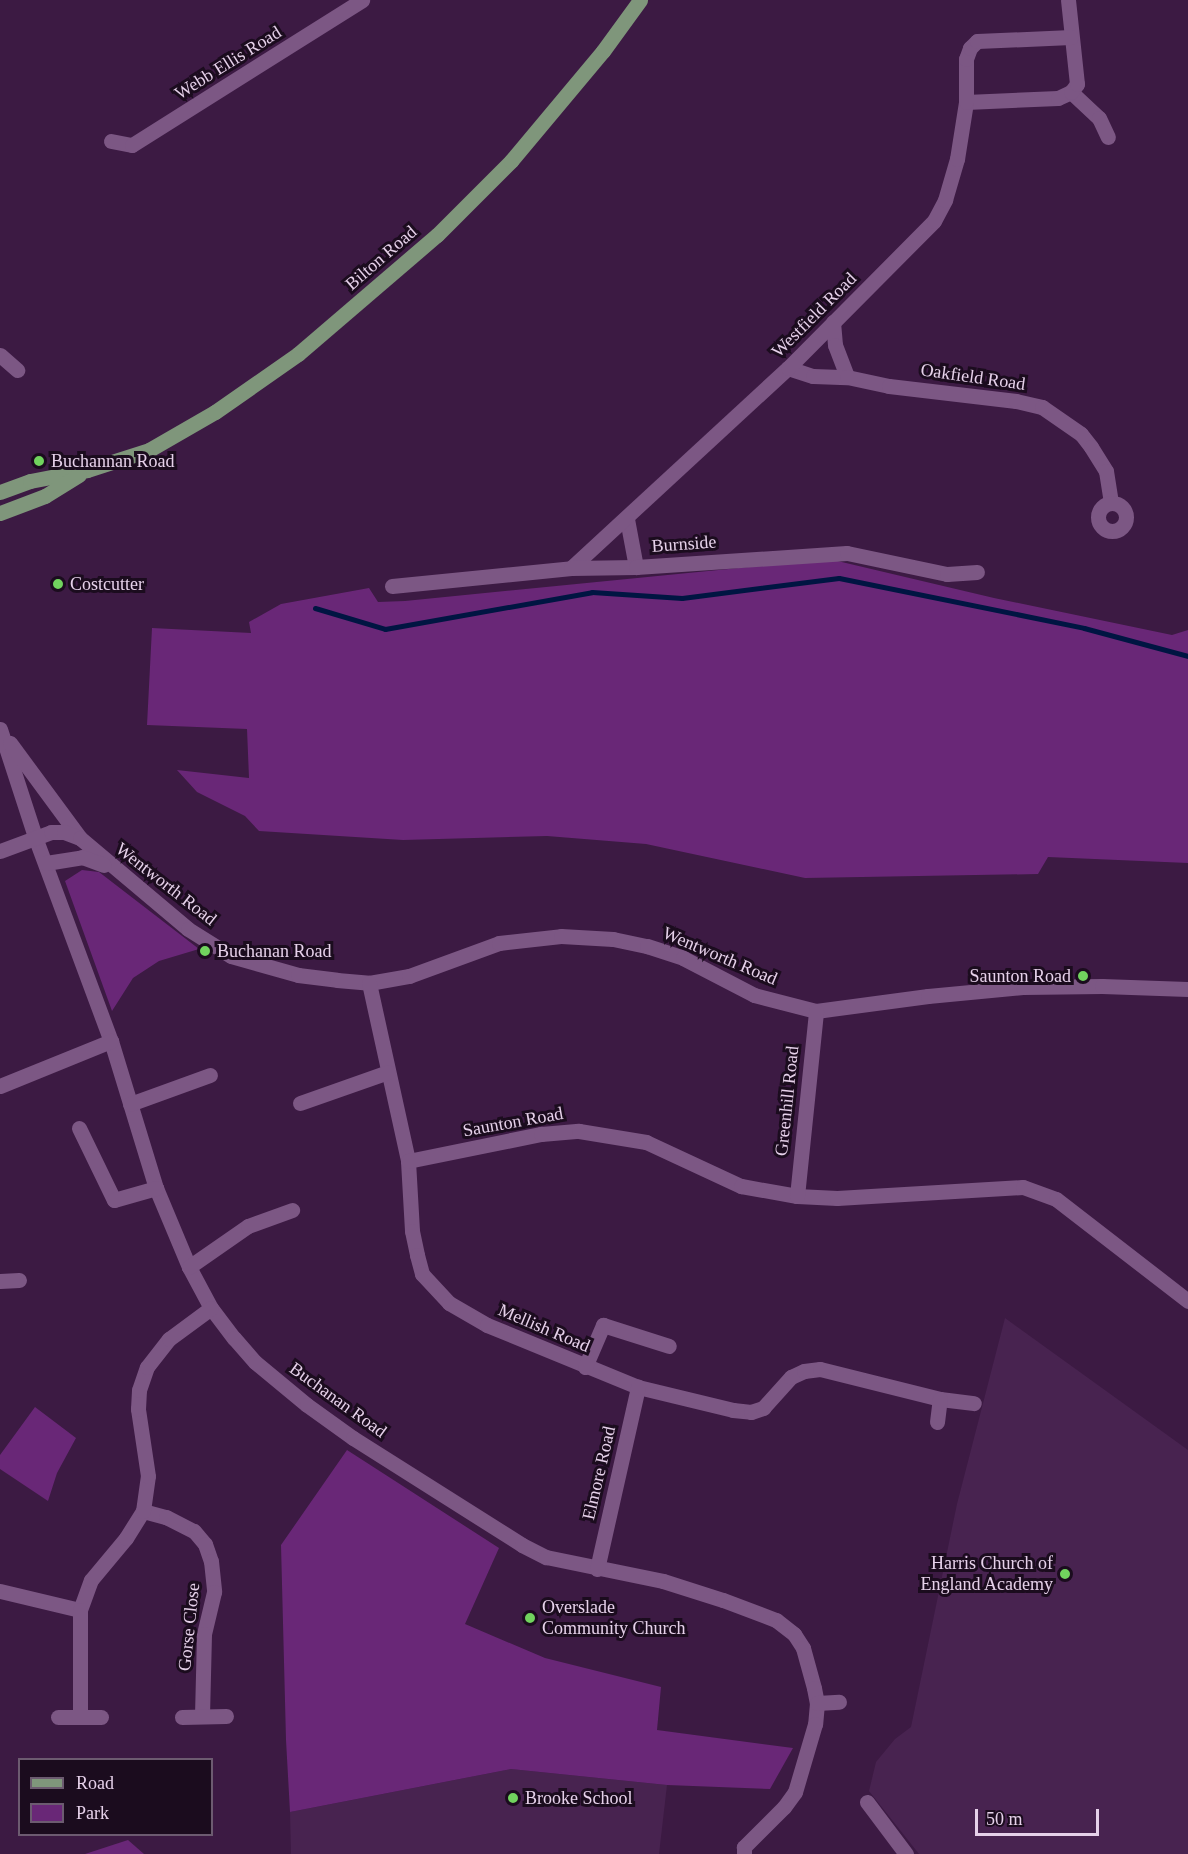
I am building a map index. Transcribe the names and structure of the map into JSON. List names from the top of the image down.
{
  "streets": {
    "main road": ["Bilton Road"],
    "street": [
      "Webb Ellis Road",
      "Westfield Road",
      "Oakfield Road",
      "Burnside",
      "Wentworth Road",
      "Greenhill Road",
      "Saunton Road",
      "Mellish Road",
      "Buchanan Road",
      "Elmore Road",
      "Gorse Close"
    ]
  },
  "crossings": [
    ["Westfield Road", "Oakfield Road"],
    ["Westfield Road", "Burnside"],
    ["Wentworth Road", "Greenhill Road"],
    ["Wentworth Road", "Mellish Road"],
    ["Wentworth Road", "Buchanan Road"],
    ["Greenhill Road", "Saunton Road"],
    ["Saunton Road", "Mellish Road"],
    ["Mellish Road", "Elmore Road"],
    ["Buchanan Road", "Elmore Road"]
  ],
  "places": [
    "Buchannan Road",
    "Costcutter",
    "Buchanan Road",
    "Saunton Road",
    "Harris Church of England Academy",
    "Overslade Community Church",
    "Brooke School"
  ],
  "legend": ["Road", "Park"],
  "scale_bar": "50 m"
}
